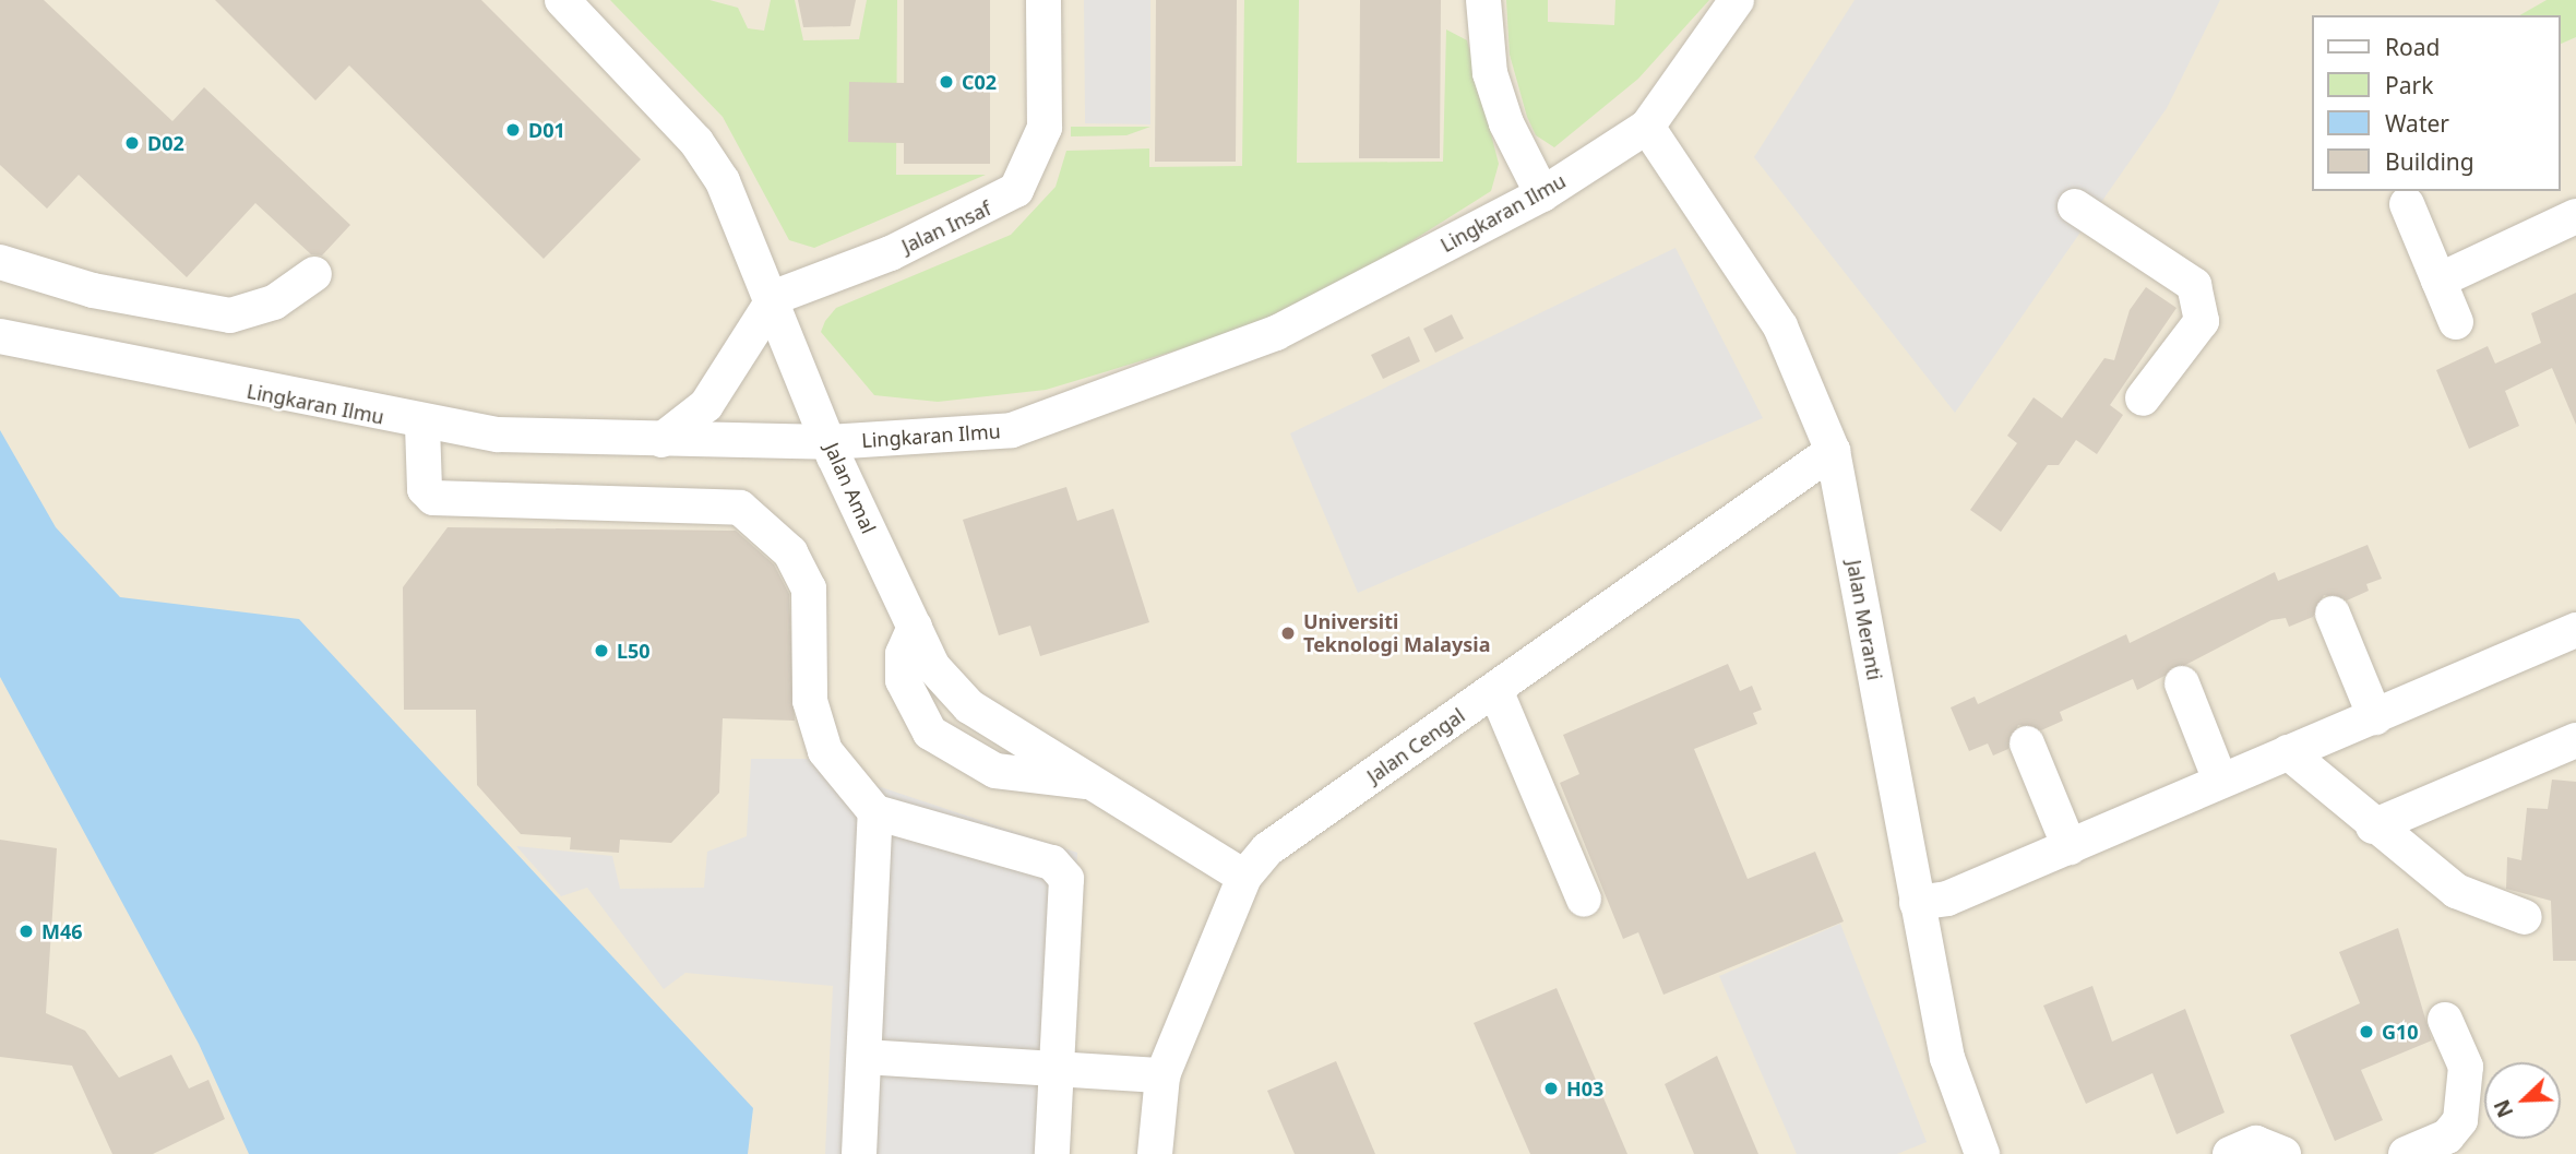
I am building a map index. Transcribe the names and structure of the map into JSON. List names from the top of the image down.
{
  "streets": {
    "street": [
      "Lingkaran Ilmu",
      "Jalan Insaf",
      "Jalan Amal",
      "Jalan Meranti",
      "Jalan Cengal"
    ]
  },
  "crossings": [
    ["Lingkaran Ilmu", "Jalan Amal"],
    ["Lingkaran Ilmu", "Jalan Meranti"],
    ["Jalan Insaf", "Jalan Amal"],
    ["Jalan Amal", "Jalan Cengal"],
    ["Jalan Meranti", "Jalan Cengal"]
  ],
  "places": [
    "C02",
    "D01",
    "D02",
    "Universiti Teknologi Malaysia",
    "L50",
    "M46",
    "G10",
    "H03"
  ],
  "legend": [
    "Road",
    "Park",
    "Water",
    "Building"
  ],
  "north": "bottom left"
}
